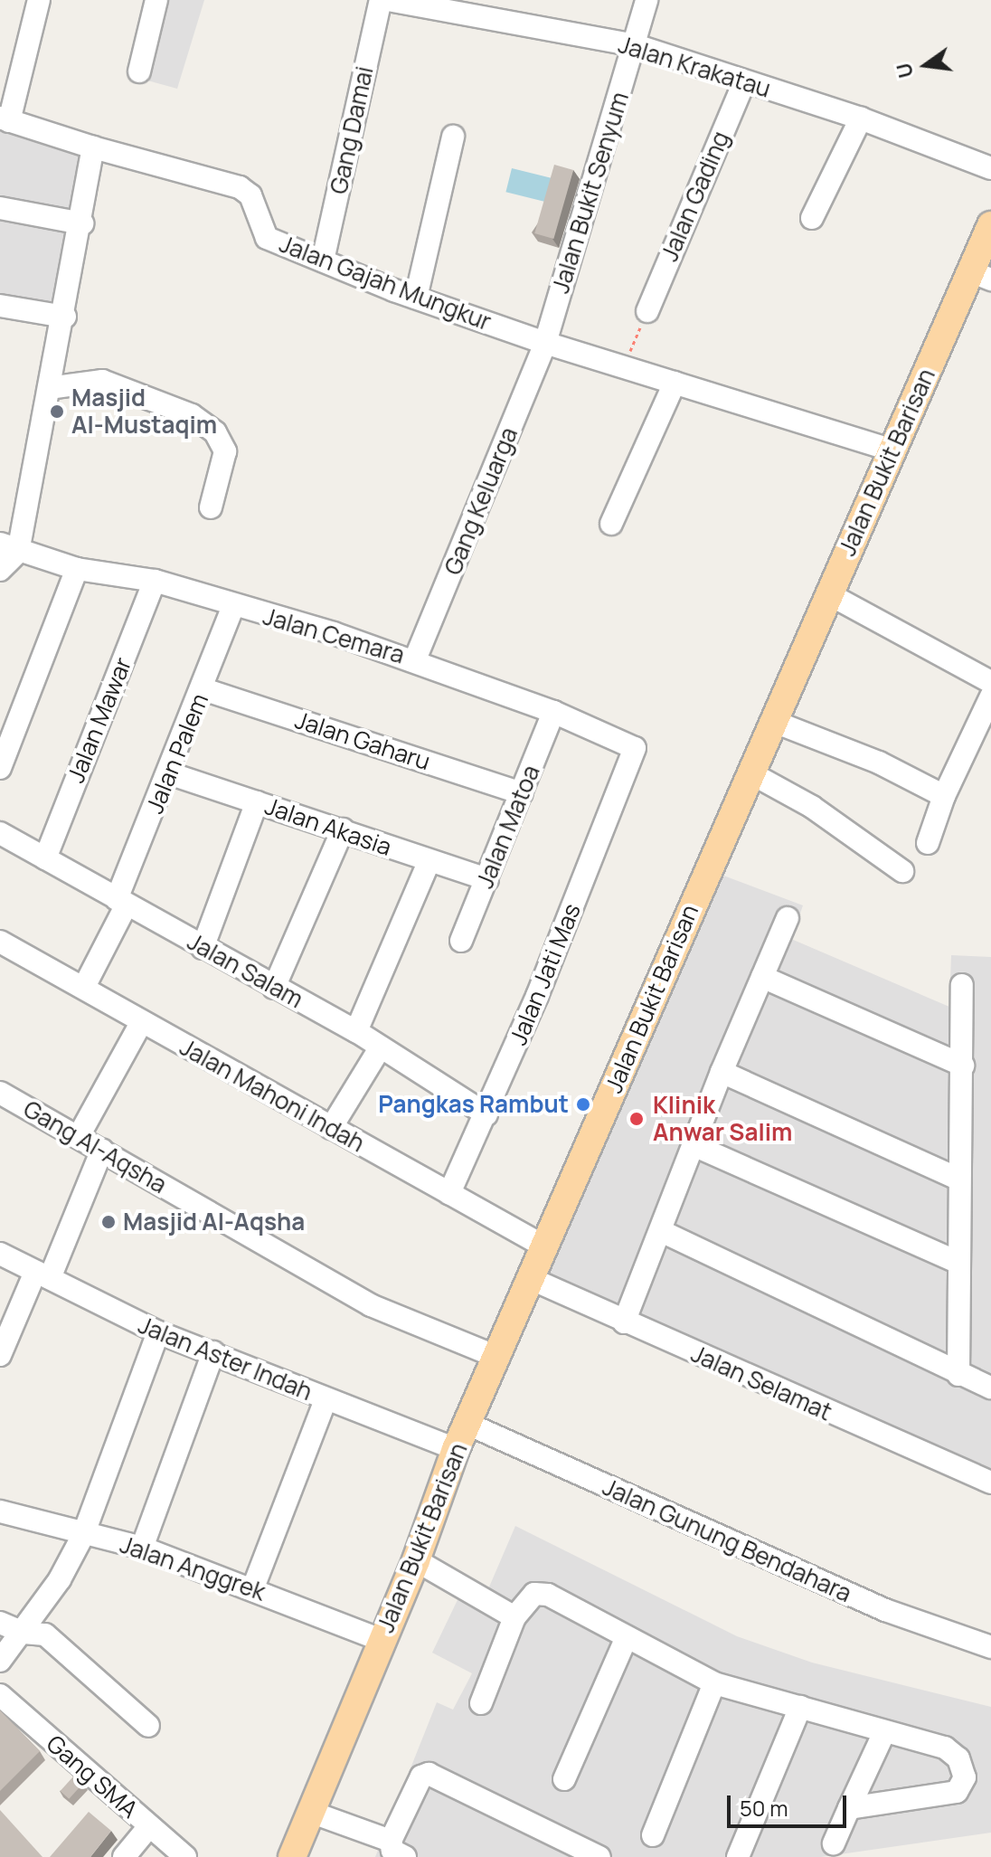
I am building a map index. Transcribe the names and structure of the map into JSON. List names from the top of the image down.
{
  "streets": {
    "main road": ["Jalan Bukit Barisan"],
    "street": [
      "Jalan Krakatau",
      "Gang Damai",
      "Jalan Bukit Senyum",
      "Jalan Gading",
      "Jalan Gajah Mungkur",
      "Gang Keluarga",
      "Jalan Cemara",
      "Jalan Mawar",
      "Jalan Gaharu",
      "Jalan Palem",
      "Jalan Akasia",
      "Jalan Matoa",
      "Jalan Salam",
      "Jalan Jati Mas",
      "Jalan Mahoni Indah",
      "Gang Al-Aqsha",
      "Jalan Aster Indah",
      "Jalan Selamat",
      "Jalan Gunung Bendahara",
      "Jalan Anggrek",
      "Gang SMA"
    ]
  },
  "crossings": [
    ["Jalan Krakatau", "Jalan Bukit Senyum"],
    ["Jalan Krakatau", "Jalan Gading"],
    ["Gang Damai", "Jalan Gajah Mungkur"],
    ["Jalan Bukit Senyum", "Jalan Gajah Mungkur"],
    ["Jalan Bukit Senyum", "Gang Keluarga"],
    ["Jalan Gajah Mungkur", "Jalan Bukit Barisan"],
    ["Jalan Gajah Mungkur", "Gang Keluarga"],
    ["Jalan Bukit Barisan", "Jalan Mahoni Indah"],
    ["Jalan Bukit Barisan", "Gang Al-Aqsha"],
    ["Jalan Bukit Barisan", "Jalan Aster Indah"],
    ["Jalan Bukit Barisan", "Jalan Selamat"],
    ["Jalan Bukit Barisan", "Jalan Gunung Bendahara"],
    ["Jalan Bukit Barisan", "Jalan Anggrek"],
    ["Gang Keluarga", "Jalan Cemara"],
    ["Jalan Cemara", "Jalan Mawar"],
    ["Jalan Cemara", "Jalan Palem"],
    ["Jalan Cemara", "Jalan Matoa"],
    ["Jalan Cemara", "Jalan Jati Mas"],
    ["Jalan Mawar", "Jalan Salam"],
    ["Jalan Gaharu", "Jalan Palem"],
    ["Jalan Gaharu", "Jalan Matoa"],
    ["Jalan Palem", "Jalan Akasia"],
    ["Jalan Palem", "Jalan Salam"],
    ["Jalan Palem", "Jalan Mahoni Indah"],
    ["Jalan Akasia", "Jalan Matoa"],
    ["Jalan Salam", "Jalan Jati Mas"],
    ["Jalan Jati Mas", "Jalan Mahoni Indah"]
  ],
  "places": [
    "Masjid Al-Mustaqim",
    "Pangkas Rambut",
    "Klinik Anwar Salim",
    "Masjid Al-Aqsha"
  ],
  "scale_bar": "50 m",
  "north": "left"
}
